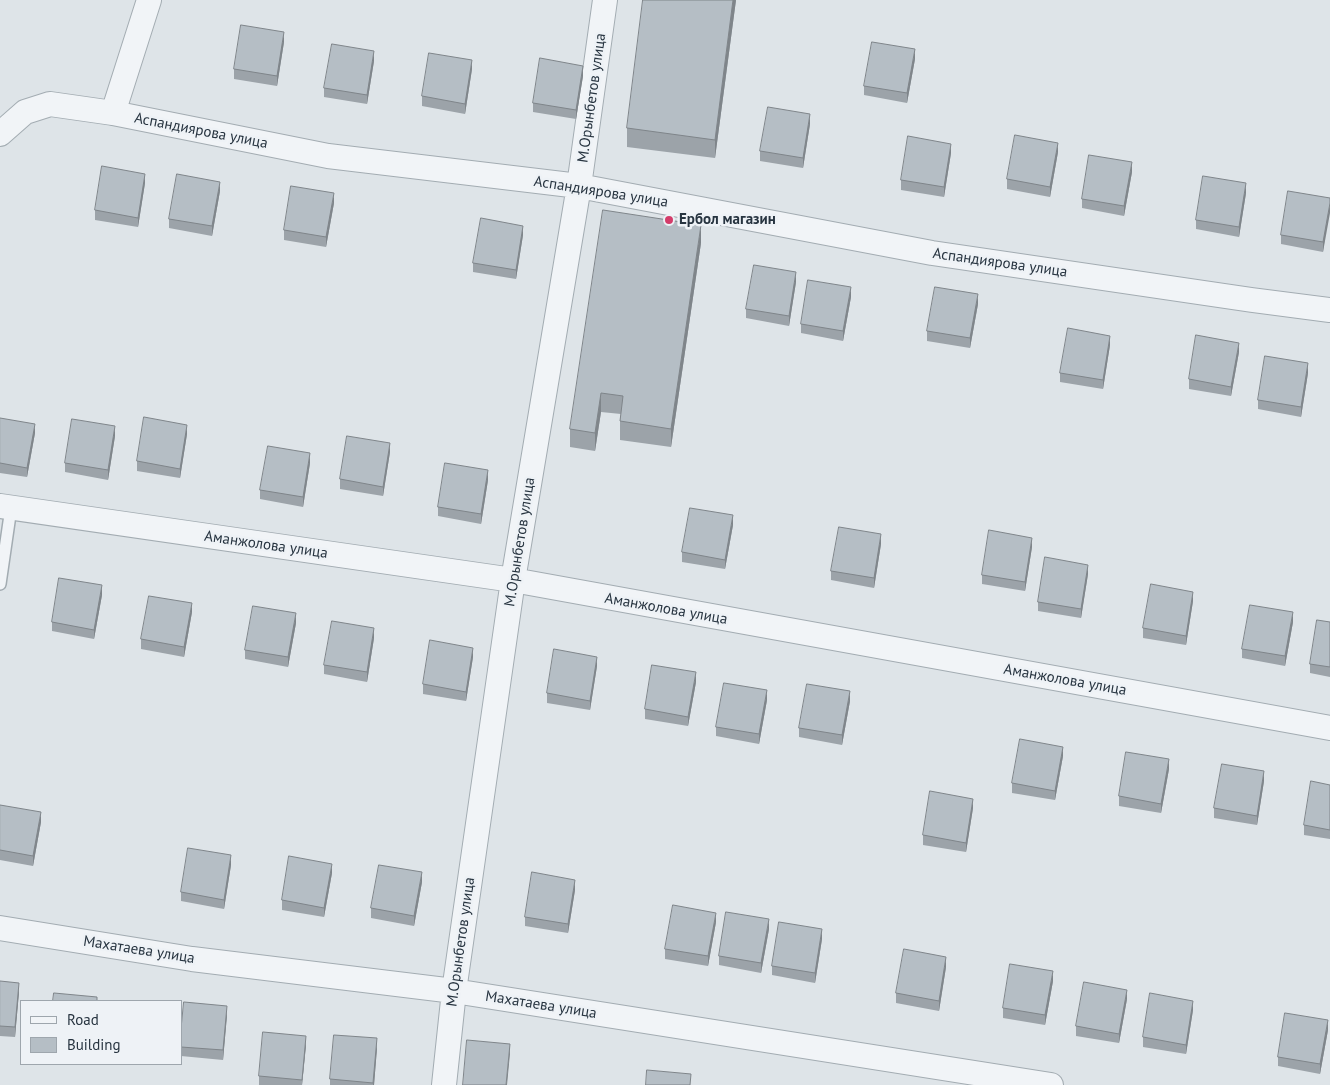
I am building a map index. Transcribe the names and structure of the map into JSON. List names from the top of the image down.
{
  "streets": {
    "street": [
      "М.Орынбетов улица",
      "Аспандиярова улица",
      "Аманжолова улица",
      "Махатаева улица"
    ]
  },
  "crossings": [
    ["М.Орынбетов улица", "Аспандиярова улица"],
    ["М.Орынбетов улица", "Аманжолова улица"],
    ["М.Орынбетов улица", "Махатаева улица"]
  ],
  "places": ["Ербол магазин"],
  "legend": ["Road", "Building"]
}
